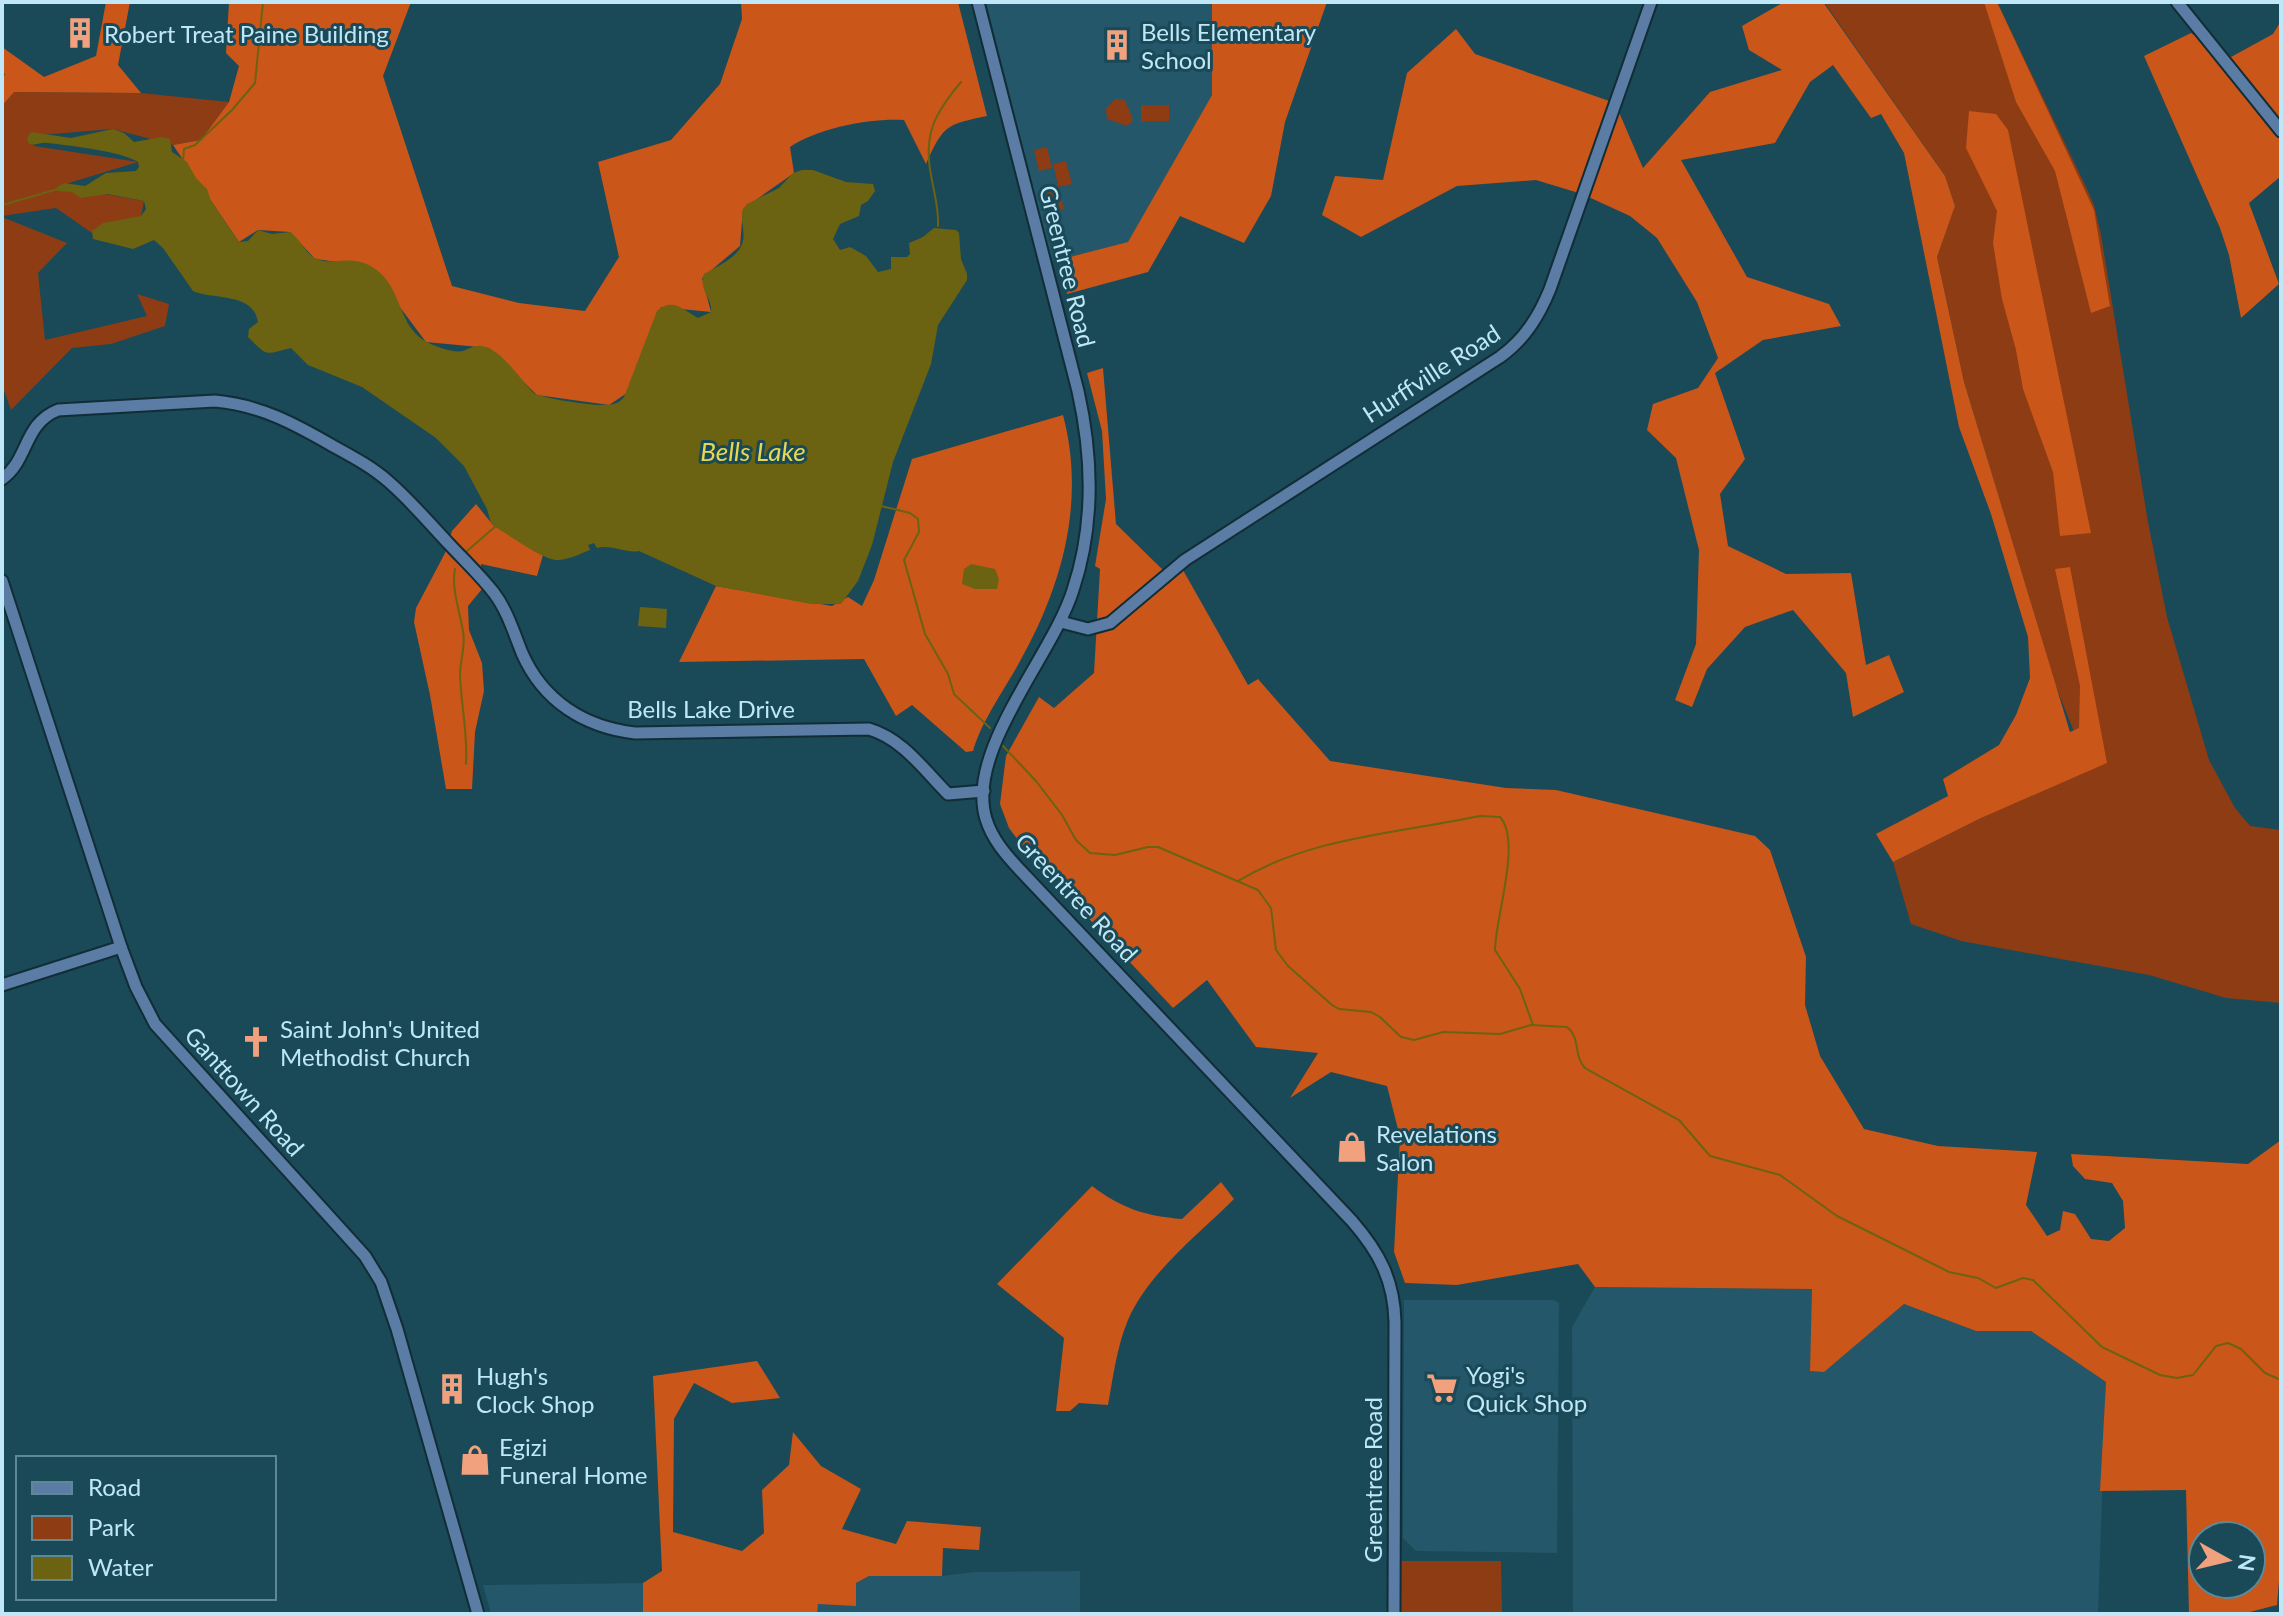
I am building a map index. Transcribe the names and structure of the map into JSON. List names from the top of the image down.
{
  "streets": {
    "street": [
      "Greentree Road",
      "Hurffville Road",
      "Bells Lake Drive",
      "Ganttown Road"
    ]
  },
  "crossings": [
    ["Greentree Road", "Hurffville Road"],
    ["Greentree Road", "Bells Lake Drive"]
  ],
  "water": ["Bells Lake"],
  "places": {
    "building": ["Robert Treat Paine Building", "Bells Elementary School", "Hugh's Clock Shop"],
    "church": ["Saint John's United Methodist Church"],
    "shop": ["Revelations Salon", "Egizi Funeral Home"],
    "supermarket": ["Yogi's Quick Shop"]
  },
  "legend": ["Road", "Park", "Water"],
  "north": "right"
}
